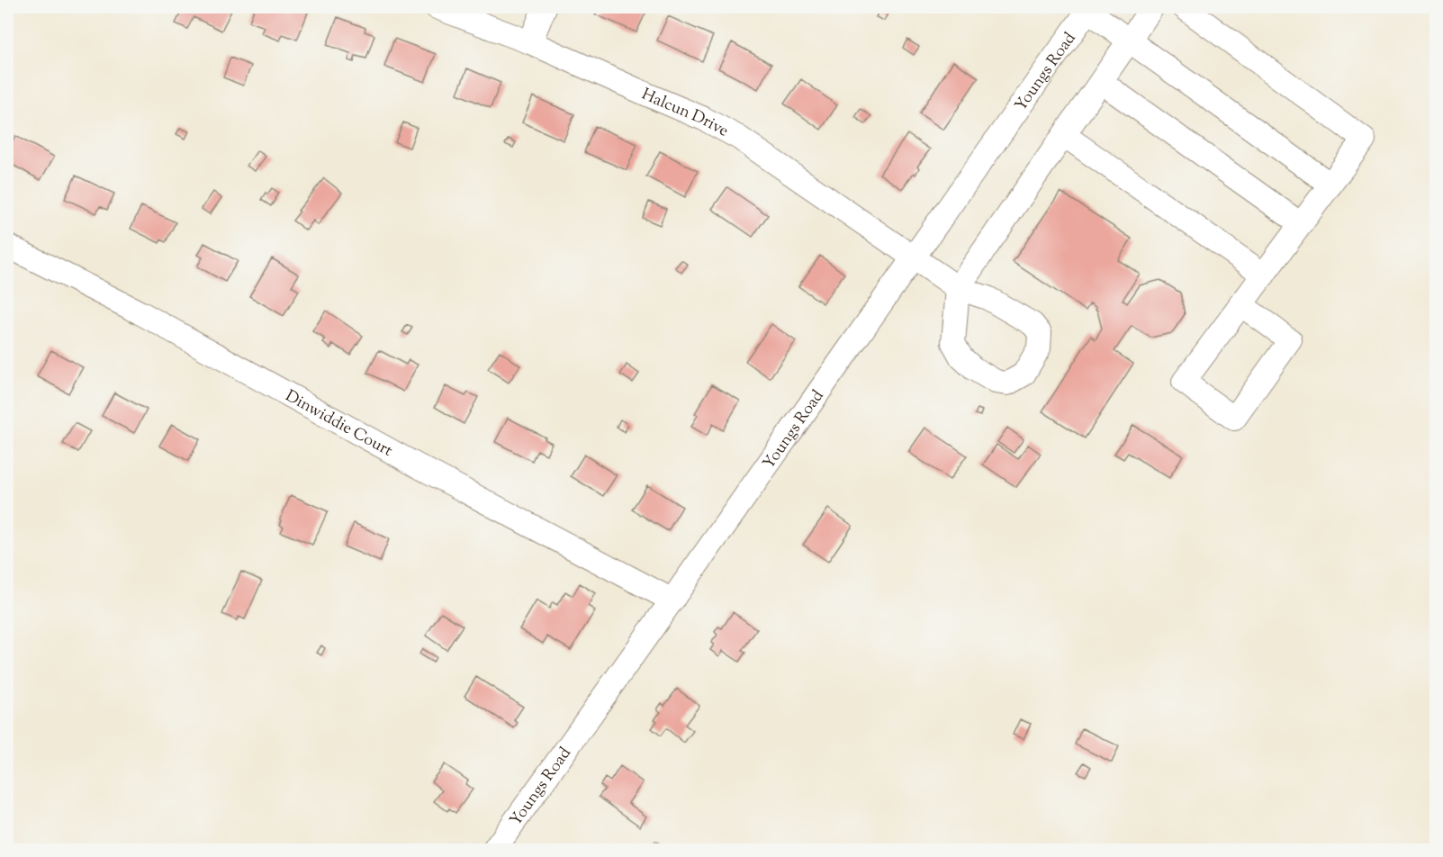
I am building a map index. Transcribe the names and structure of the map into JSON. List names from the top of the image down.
{
  "streets": {
    "street": ["Youngs Road", "Halcun Drive", "Dinwiddie Court"]
  },
  "crossings": [
    ["Youngs Road", "Halcun Drive"],
    ["Youngs Road", "Dinwiddie Court"]
  ]
}
